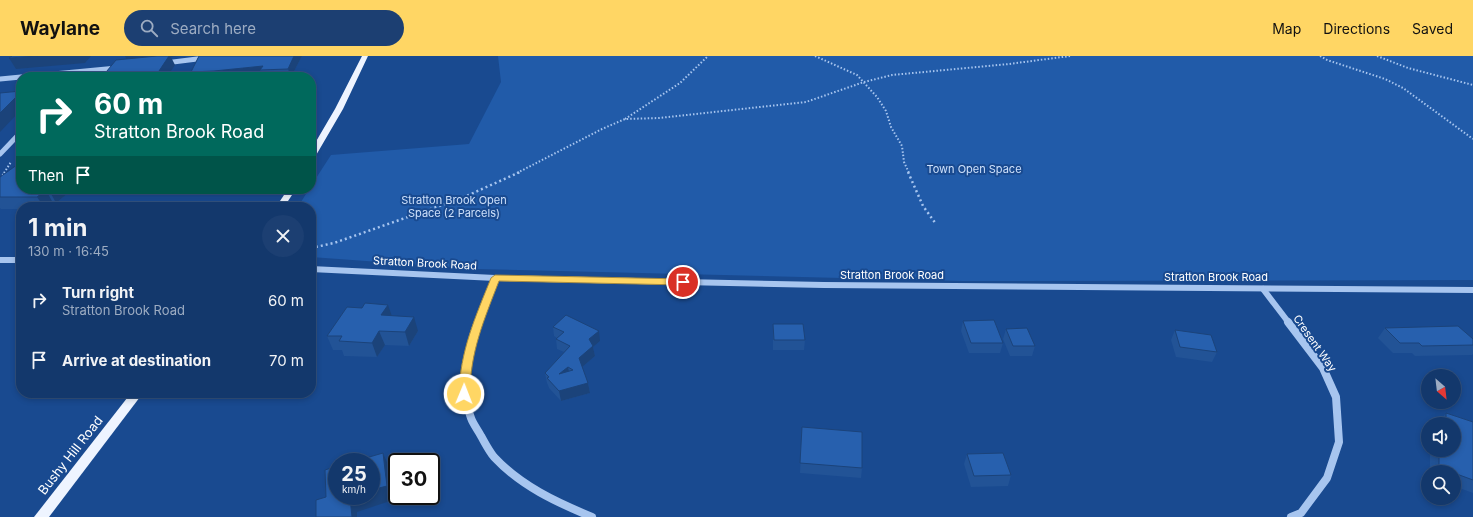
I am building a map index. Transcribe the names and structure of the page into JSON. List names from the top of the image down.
{
  "streets": {
    "main road": ["Bushy Hill Road"],
    "street": ["Stratton Brook Road", "Cresent Way"]
  },
  "crossings": [
    ["Stratton Brook Road", "Cresent Way"]
  ],
  "parks": ["Town Open Space", "Stratton Brook Open Space (2 Parcels)"],
  "north": "bottom right",
  "page": {
    "header": "Waylane",
    "search": "Search here",
    "nav": ["Map", "Directions", "Saved"],
    "turn": ["60 m", "Stratton Brook Road"],
    "then": "Then",
    "heading": ["1 min", "130 m · 16:45"],
    "list": [
      {
        "name": "Turn right",
        "note": "Stratton Brook Road",
        "value": "60 m"
      },
      {
        "name": "Arrive at destination",
        "value": "70 m"
      }
    ],
    "speed": "25 km/h",
    "limit": "30"
  }
}
